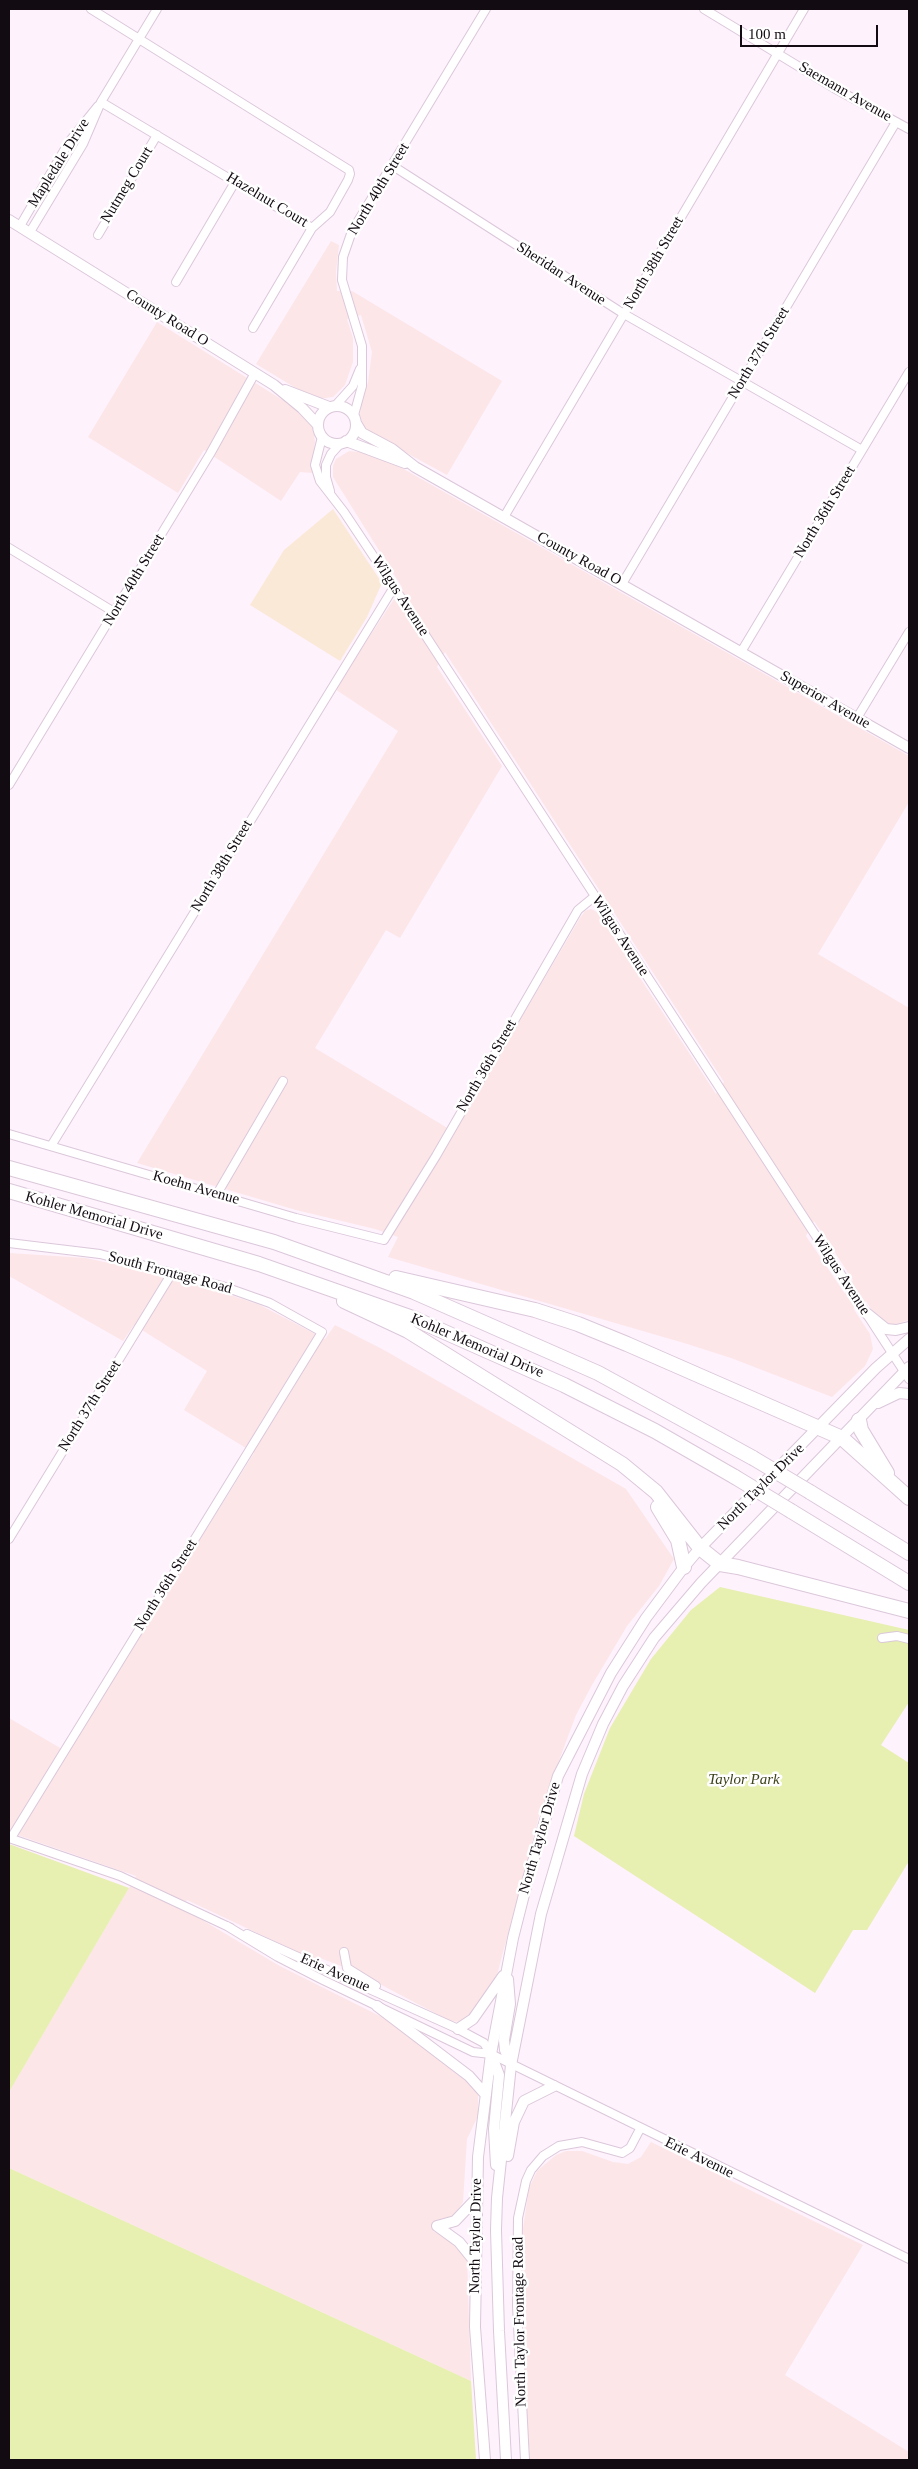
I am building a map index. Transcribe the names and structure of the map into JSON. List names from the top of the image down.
{
  "streets": {
    "highway": ["Kohler Memorial Drive"],
    "main road": ["County Road O", "Superior Avenue", "North Taylor Drive"],
    "street": [
      "Saemann Avenue",
      "Mapledale Drive",
      "Nutmeg Court",
      "North 40th Street",
      "Hazelnut Court",
      "North 38th Street",
      "Sheridan Avenue",
      "North 37th Street",
      "North 36th Street",
      "Wilgus Avenue",
      "Koehn Avenue",
      "South Frontage Road",
      "Erie Avenue",
      "North Taylor Frontage Road"
    ]
  },
  "crossings": [
    ["Saemann Avenue", "North 38th Street"],
    ["Saemann Avenue", "North 37th Street"],
    ["Mapledale Drive", "Hazelnut Court"],
    ["Mapledale Drive", "County Road O"],
    ["Nutmeg Court", "Hazelnut Court"],
    ["North 40th Street", "Sheridan Avenue"],
    ["North 40th Street", "County Road O"],
    ["North 40th Street", "Wilgus Avenue"],
    ["North 38th Street", "Sheridan Avenue"],
    ["North 38th Street", "County Road O"],
    ["North 38th Street", "Wilgus Avenue"],
    ["North 38th Street", "Koehn Avenue"],
    ["Sheridan Avenue", "North 37th Street"],
    ["Sheridan Avenue", "North 36th Street"],
    ["County Road O", "North 37th Street"],
    ["County Road O", "North 36th Street"],
    ["County Road O", "Wilgus Avenue"],
    ["County Road O", "Superior Avenue"],
    ["North 37th Street", "South Frontage Road"],
    ["North 36th Street", "Wilgus Avenue"],
    ["North 36th Street", "Superior Avenue"],
    ["North 36th Street", "Koehn Avenue"],
    ["North 36th Street", "South Frontage Road"],
    ["North 36th Street", "Erie Avenue"],
    ["Wilgus Avenue", "North Taylor Drive"],
    ["North Taylor Drive", "Erie Avenue"],
    ["Erie Avenue", "North Taylor Frontage Road"]
  ],
  "parks": ["Taylor Park"],
  "scale_bar": "100 m"
}
